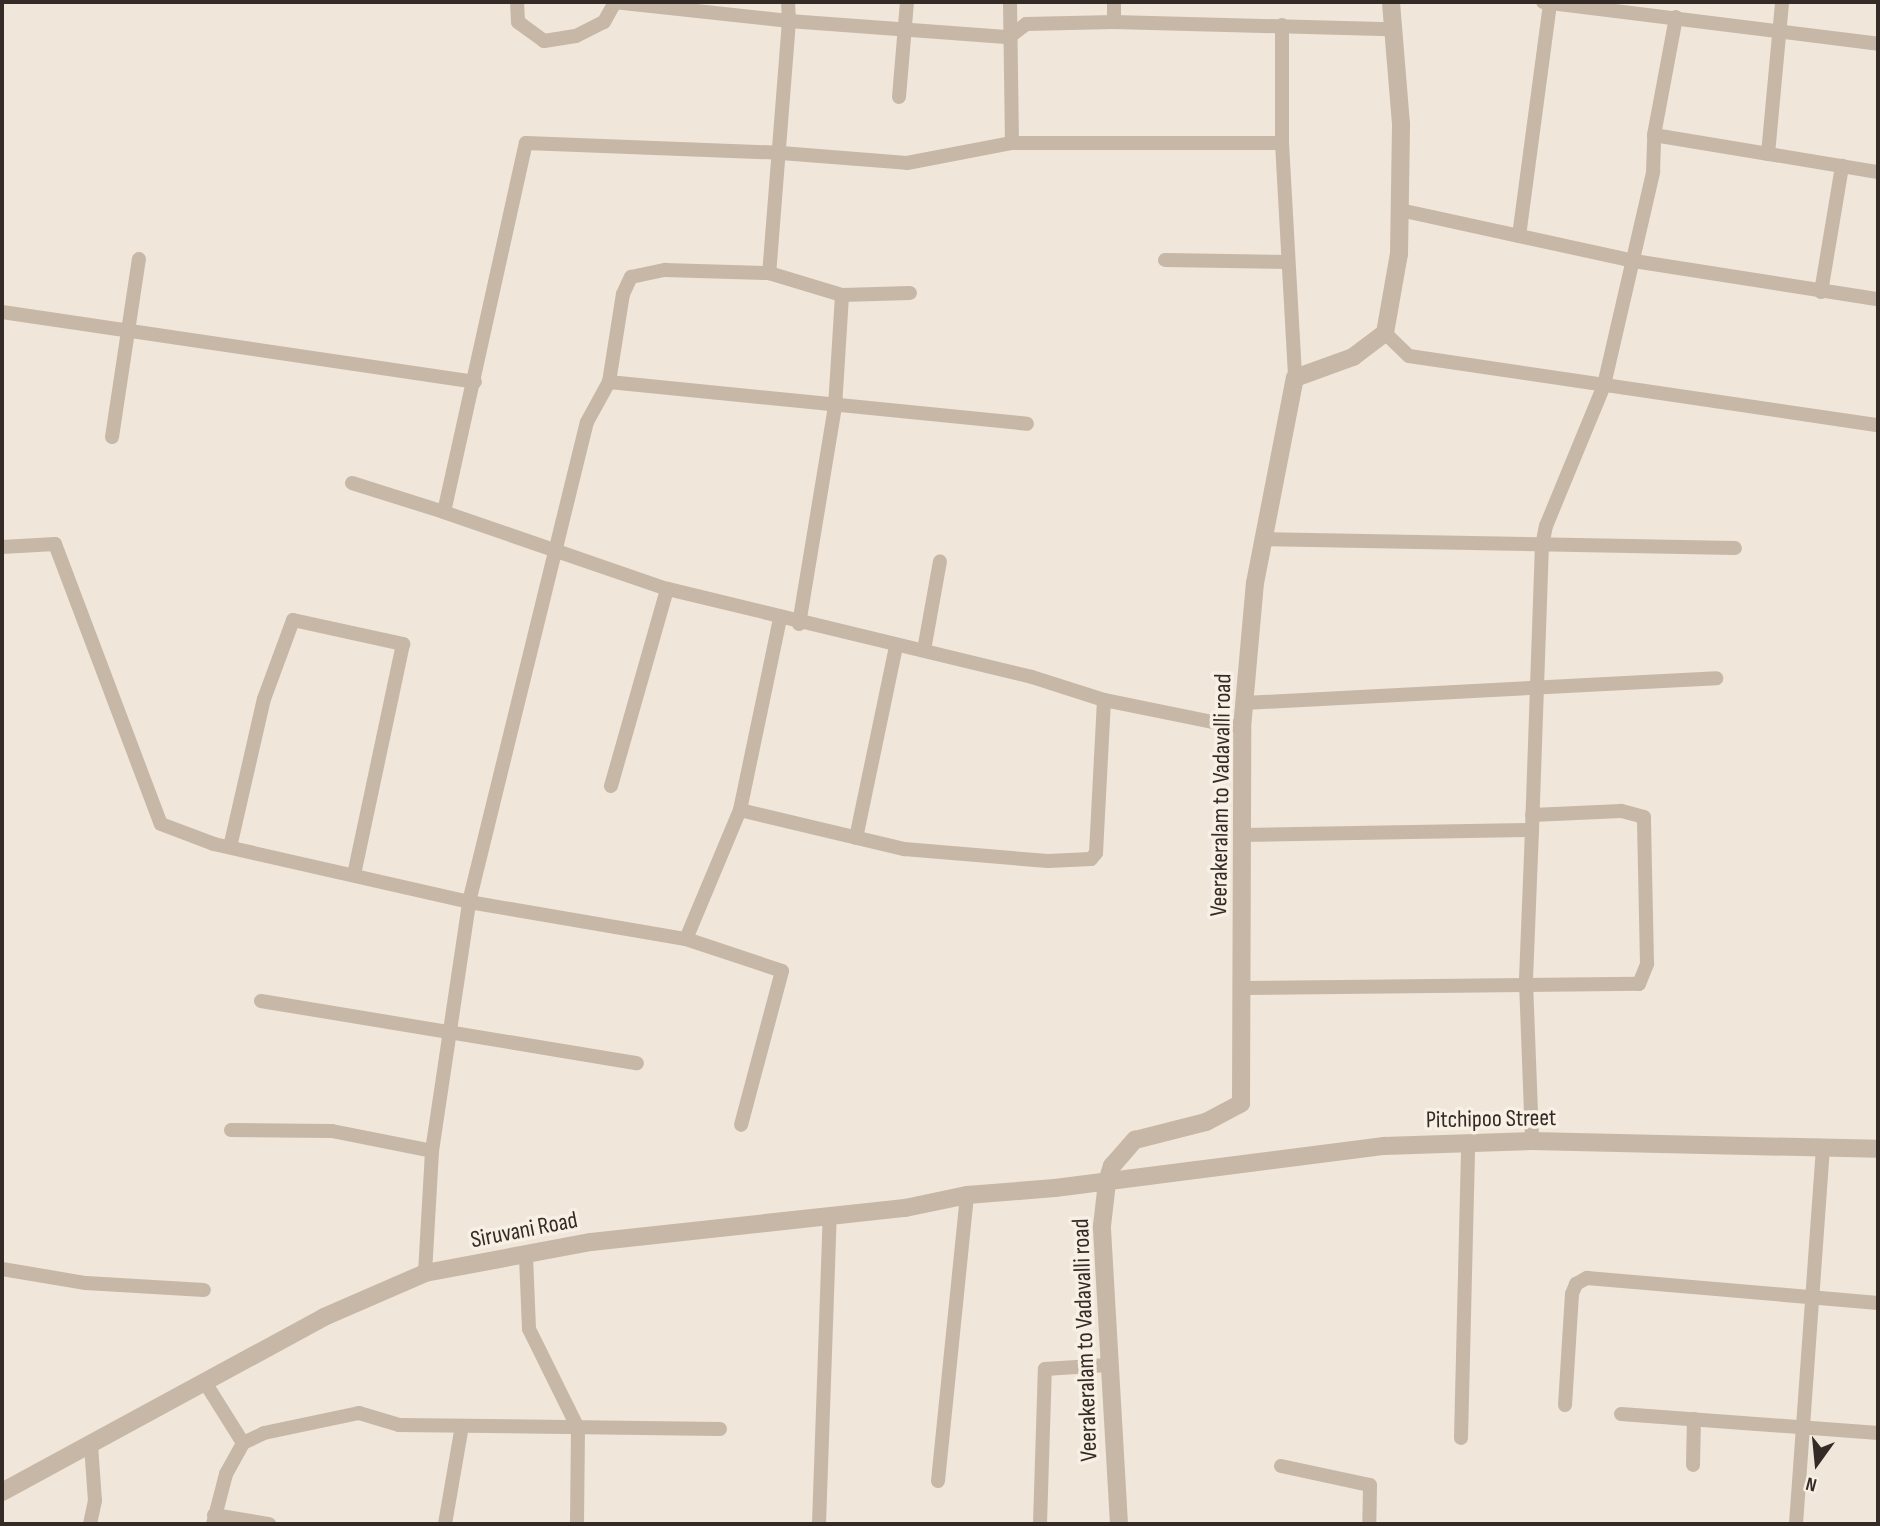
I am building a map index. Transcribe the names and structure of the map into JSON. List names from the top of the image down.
{
  "streets": {
    "street": ["Veerakeralam to Vadavalli road", "Pitchipoo Street", "Siruvani Road"]
  },
  "crossings": [
    ["Veerakeralam to Vadavalli road", "Pitchipoo Street"],
    ["Veerakeralam to Vadavalli road", "Siruvani Road"],
    ["Pitchipoo Street", "Siruvani Road"]
  ],
  "north": "bottom"
}
